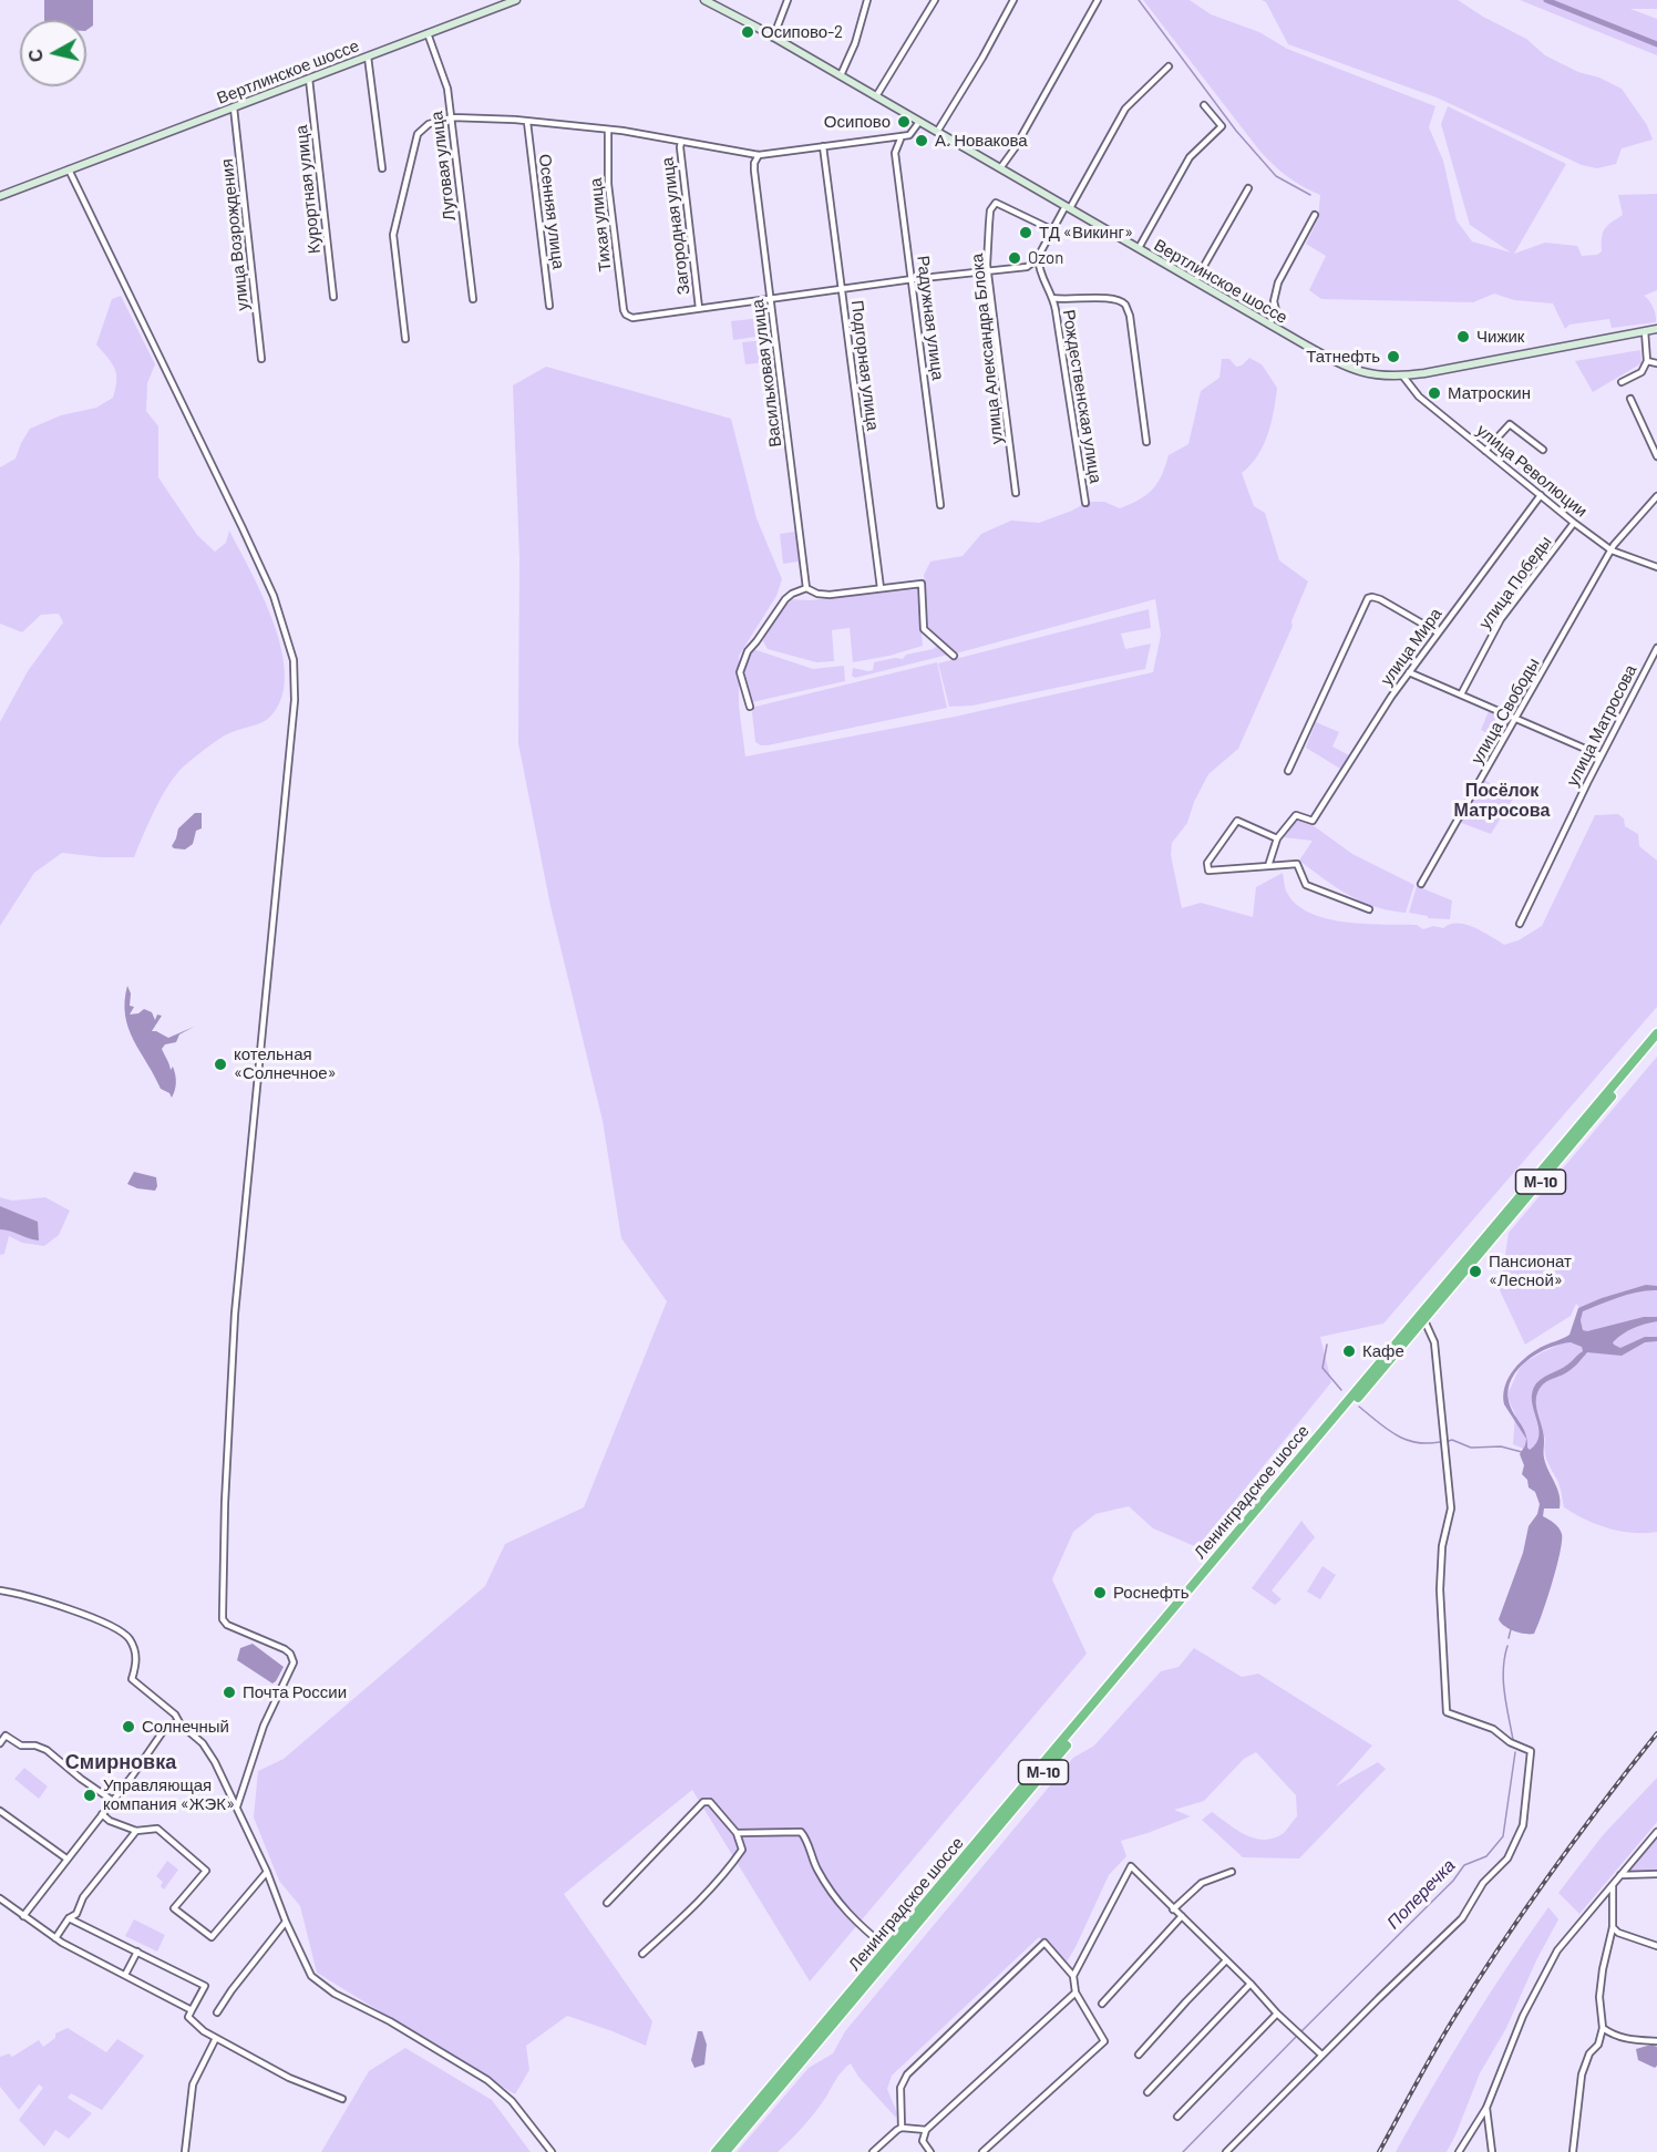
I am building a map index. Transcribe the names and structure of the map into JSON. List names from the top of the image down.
{
  "streets": {
    "highway": ["М-10", "Ленинградское шоссе"],
    "main road": ["Вертлинское шоссе"],
    "street": [
      "Луговая улица",
      "Курортная улица",
      "Осенняя улица",
      "Тихая улица",
      "Загородная улица",
      "улица Возрождения",
      "Радужная улица",
      "улица Александра Блока",
      "Подгорная улица",
      "Васильковая улица",
      "Рождественская улица",
      "улица Революции",
      "улица Победы",
      "улица Мира",
      "улица Свободы",
      "улица Матросова"
    ]
  },
  "crossings": [
    ["Вертлинское шоссе", "Луговая улица"],
    ["Вертлинское шоссе", "Курортная улица"],
    ["Вертлинское шоссе", "улица Возрождения"],
    ["Вертлинское шоссе", "улица Революции"],
    ["Тихая улица", "Загородная улица"],
    ["улица Революции", "улица Победы"],
    ["улица Революции", "улица Мира"],
    ["улица Революции", "улица Свободы"]
  ],
  "districts": ["Посёлок Матросова", "Смирновка"],
  "water": ["Поперечка"],
  "places": [
    "Осипово-2",
    "Осипово",
    "А. Новакова",
    "ТД «Викинг»",
    "Ozon",
    "Чижик",
    "Татнефть",
    "Матроскин",
    "котельная «Солнечное»",
    "Пансионат «Лесной»",
    "Кафе",
    "Роснефть",
    "Почта России",
    "Солнечный",
    "Управляющая компания «ЖЭК»"
  ],
  "north": "left"
}
